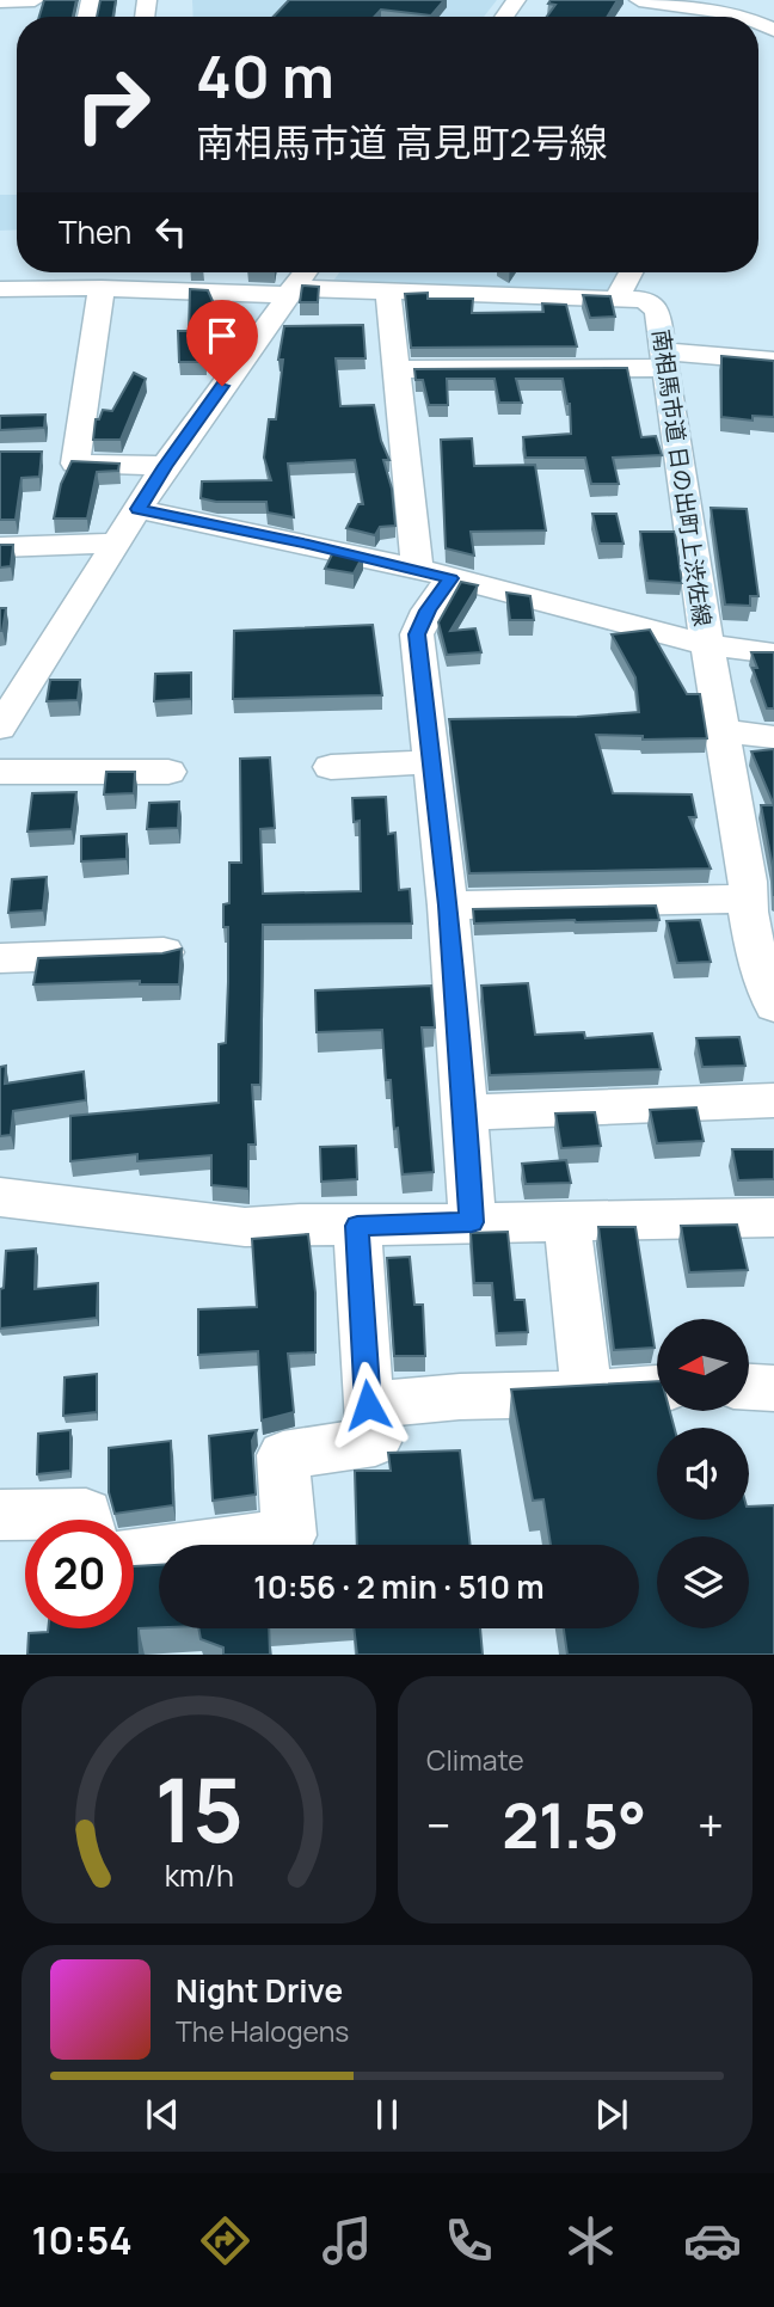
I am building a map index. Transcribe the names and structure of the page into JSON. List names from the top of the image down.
{
  "streets": {
    "street": ["南相馬市道 日の出町上渋佐線"]
  },
  "north": "left",
  "page": {
    "turn": ["40 m", "南相馬市道 高見町2号線"],
    "then": "Then",
    "limit": "20",
    "trip": "10:56 · 2 min · 510 m",
    "tile": "Climate",
    "heat": ["−", "21.5°", "+"],
    "song": ["Night Drive", "The Halogens"],
    "tabs": "10:54",
    "gauge": ["15", "km/h"]
  }
}
